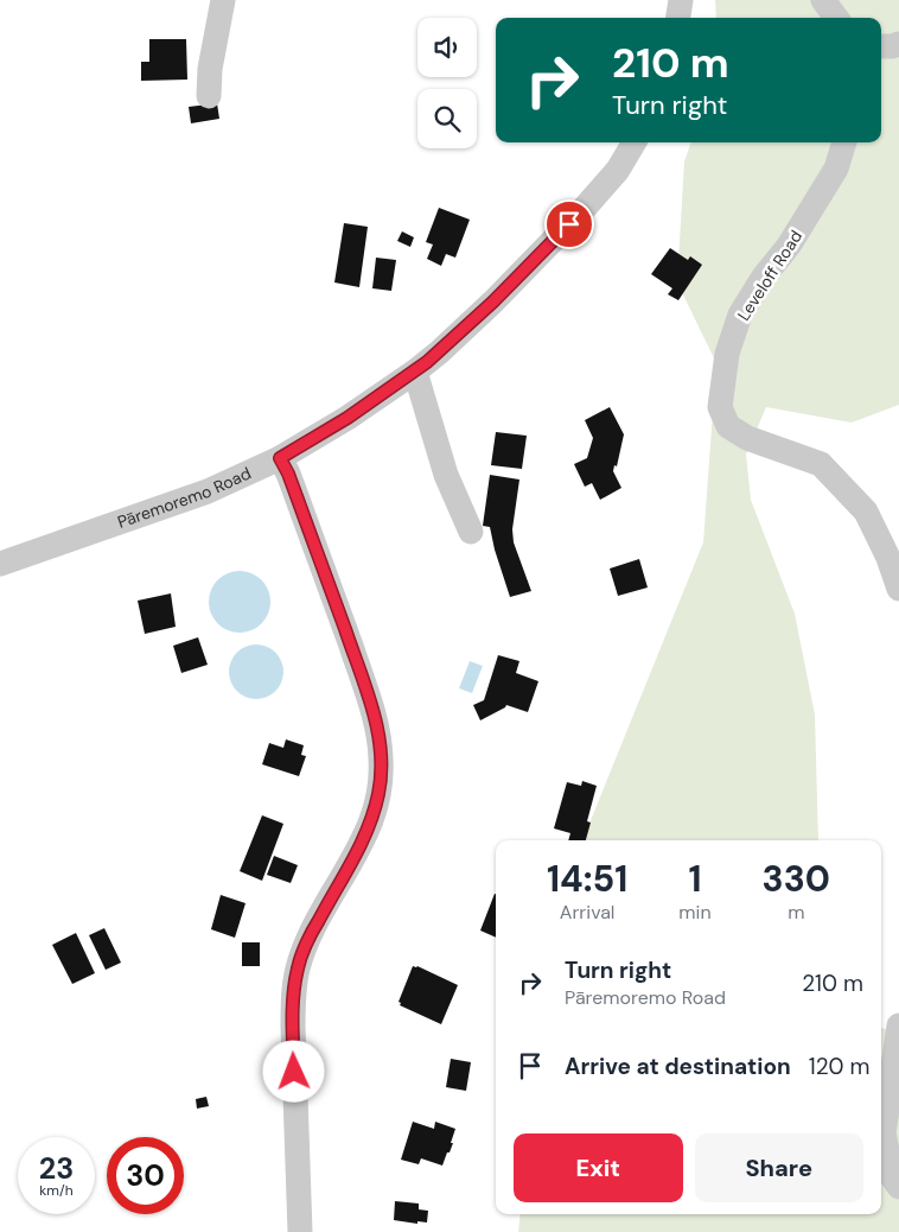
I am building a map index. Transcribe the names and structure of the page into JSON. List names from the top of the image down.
{
  "streets": {
    "street": ["Leveloff Road", "Pāremoremo Road"]
  },
  "page": {
    "turn": ["210 m", "Turn right"],
    "eta": [
      "14:51",
      "Arrival",
      "1",
      "min",
      "330",
      "m"
    ],
    "list": [
      {
        "name": "Turn right",
        "note": "Pāremoremo Road",
        "value": "210 m"
      },
      {
        "name": "Arrive at destination",
        "value": "120 m"
      }
    ],
    "buttons": ["Exit", "Share"],
    "speed": "23 km/h",
    "limit": "30"
  }
}
